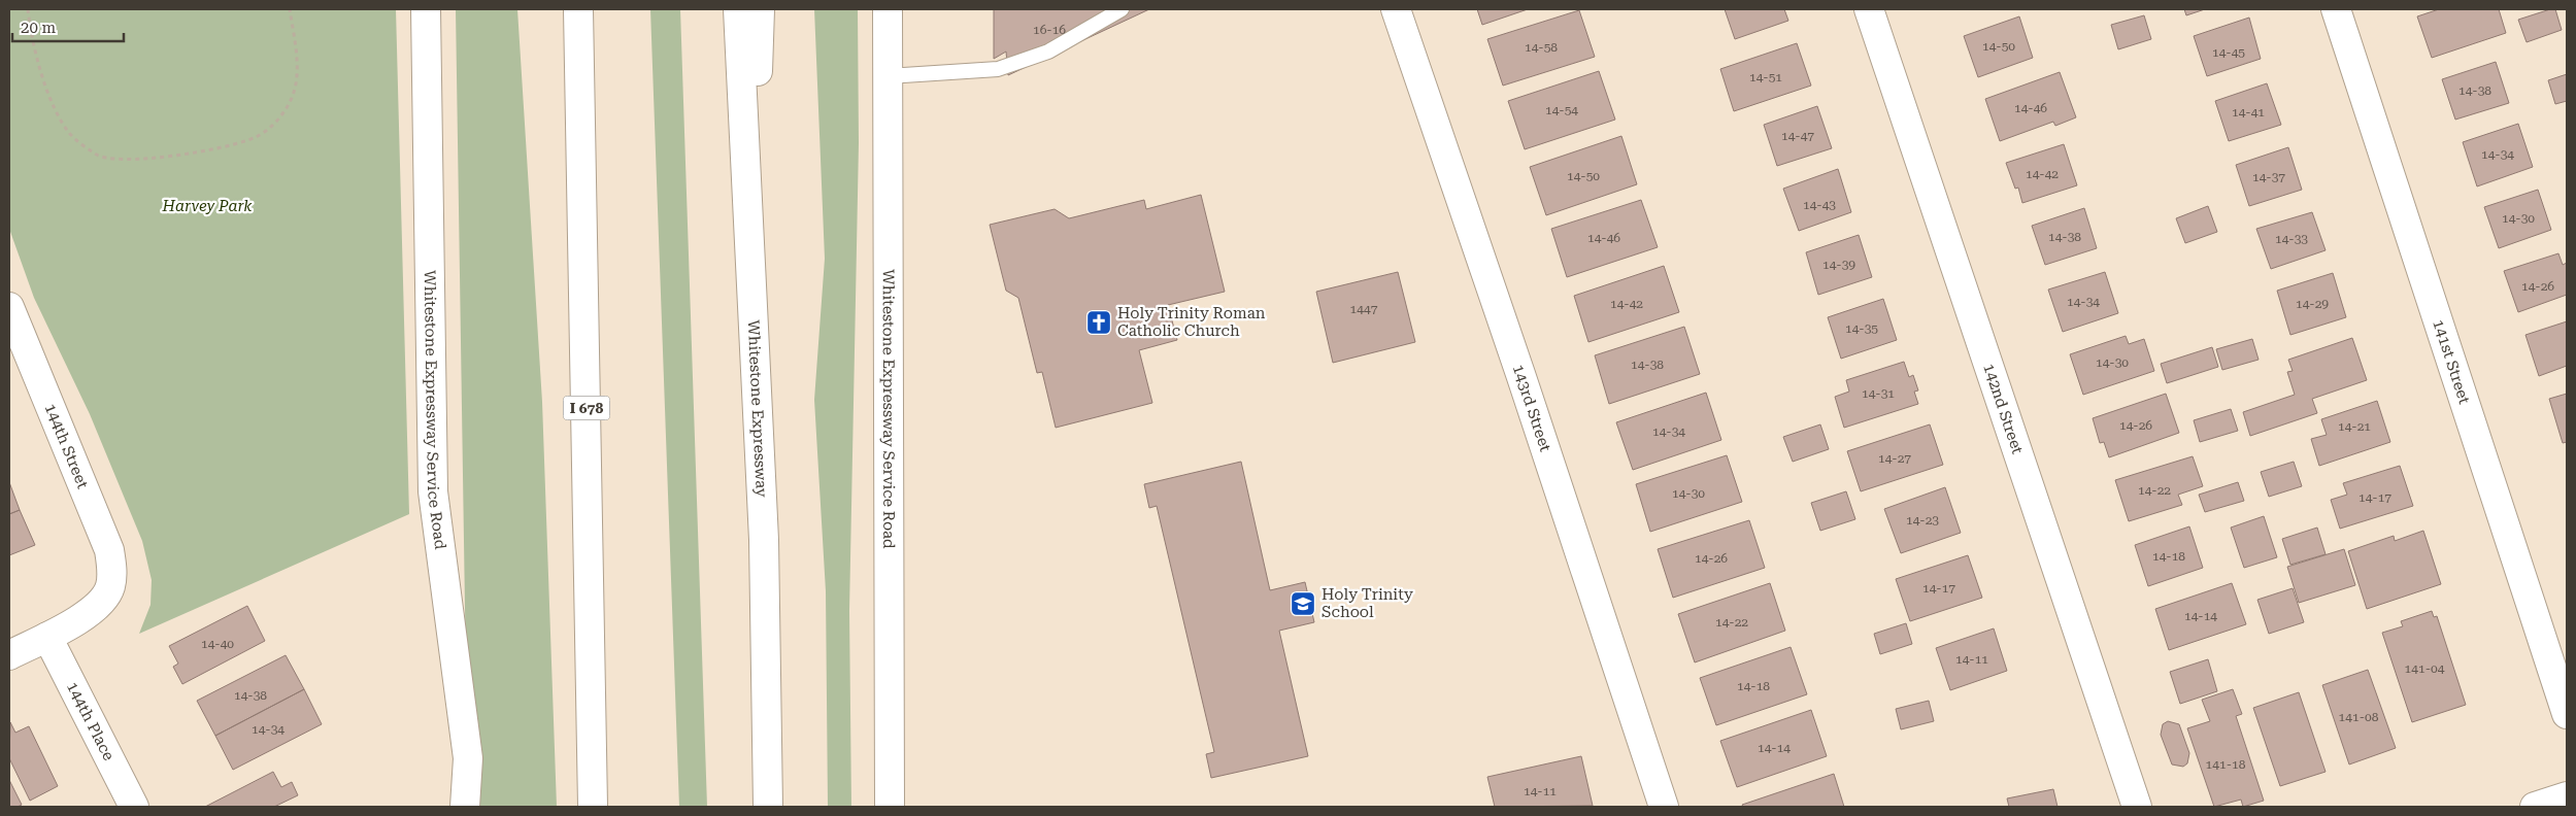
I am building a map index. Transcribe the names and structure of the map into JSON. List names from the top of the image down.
{
  "streets": {
    "main road": [
      "141st Street",
      "143rd Street",
      "I 678",
      "Whitestone Expressway",
      "Whitestone Expressway Service Road",
      "142nd Street",
      "144th Street",
      "144th Place"
    ]
  },
  "crossings": [
    ["144th Street", "144th Place"]
  ],
  "parks": ["Harvey Park"],
  "places": {
    "church": ["Holy Trinity Roman Catholic Church"],
    "school or university": ["Holy Trinity School"]
  },
  "house_numbers": [
    "16-16",
    "14-50",
    "14-58",
    "14-45",
    "14-51",
    "14-38",
    "14-46",
    "14-54",
    "14-41",
    "14-47",
    "14-34",
    "14-42",
    "14-50",
    "14-37",
    "14-43",
    "14-30",
    "14-38",
    "14-46",
    "14-33",
    "14-39",
    "14-26",
    "14-34",
    "14-42",
    "14-29",
    "1447",
    "14-35",
    "14-30",
    "14-38",
    "14-31",
    "14-26",
    "14-21",
    "14-34",
    "14-27",
    "14-22",
    "14-30",
    "14-17",
    "14-23",
    "14-18",
    "14-26",
    "14-17",
    "14-14",
    "14-22",
    "14-40",
    "14-11",
    "141-04",
    "14-18",
    "14-38",
    "141-08",
    "14-34",
    "14-14",
    "141-18",
    "14-11"
  ],
  "scale_bar": "20 m"
}
